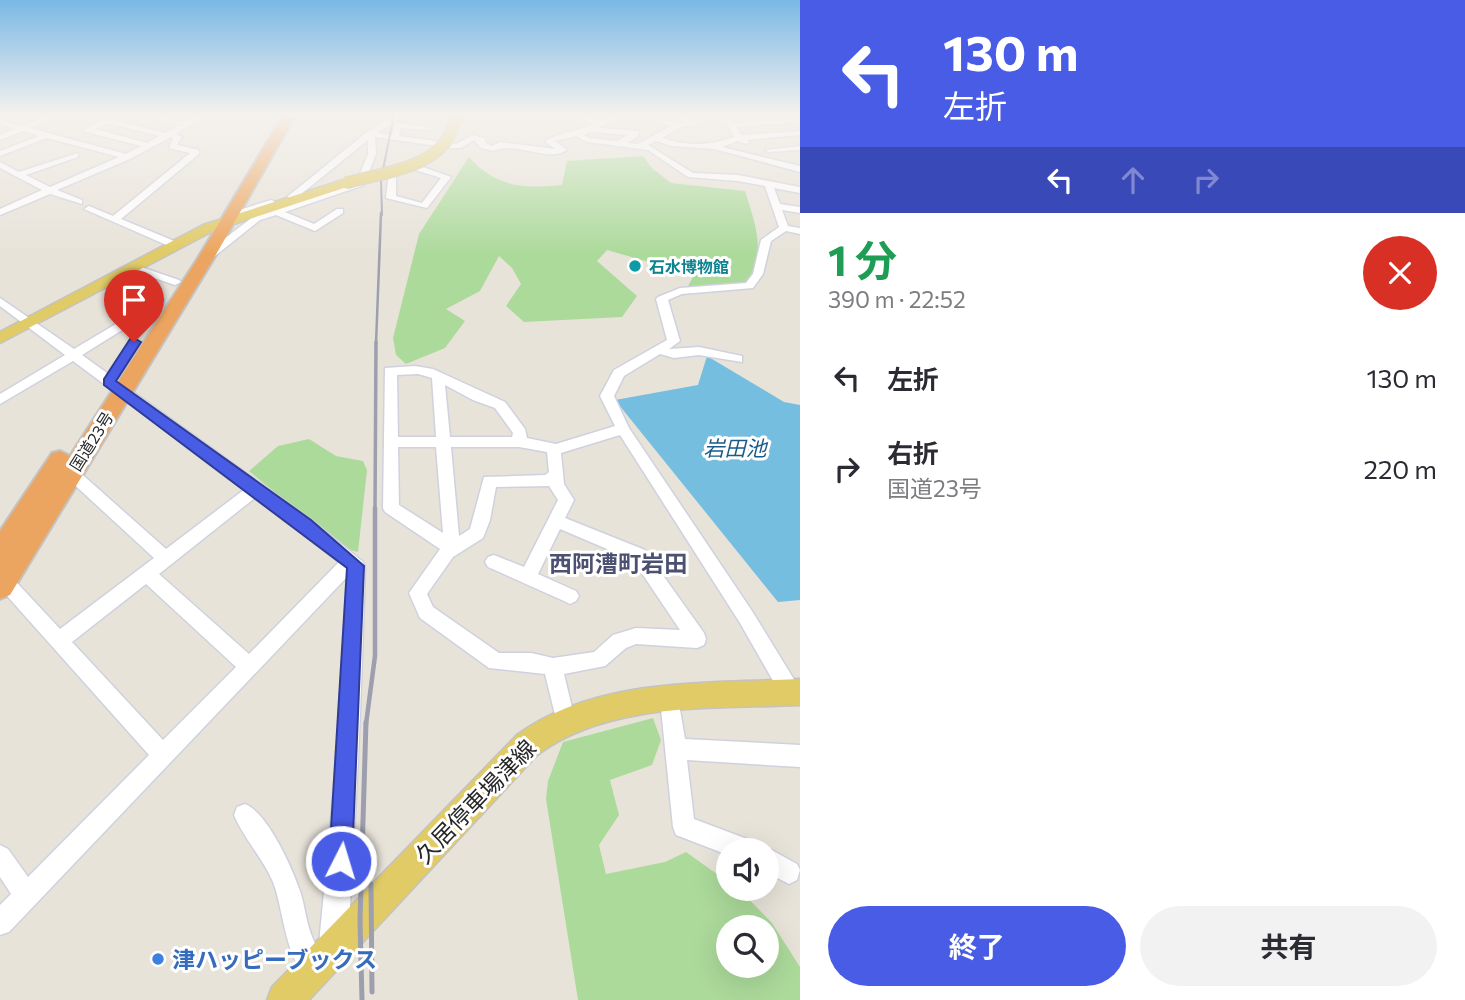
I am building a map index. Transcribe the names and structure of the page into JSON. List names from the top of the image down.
{
  "streets": {
    "highway": ["国道23号"],
    "main road": ["久居停車場津線"]
  },
  "districts": ["西阿漕町岩田"],
  "water": ["岩田池"],
  "places": ["石水博物館", "津ハッピーブックス"],
  "page": {
    "turn": ["130 m", "左折"],
    "heading": ["1 分", "390 m · 22:52"],
    "list": [
      {
        "name": "左折",
        "value": "130 m"
      },
      {
        "name": "右折",
        "note": "国道23号",
        "value": "220 m"
      }
    ],
    "buttons": ["終了", "共有"]
  }
}
